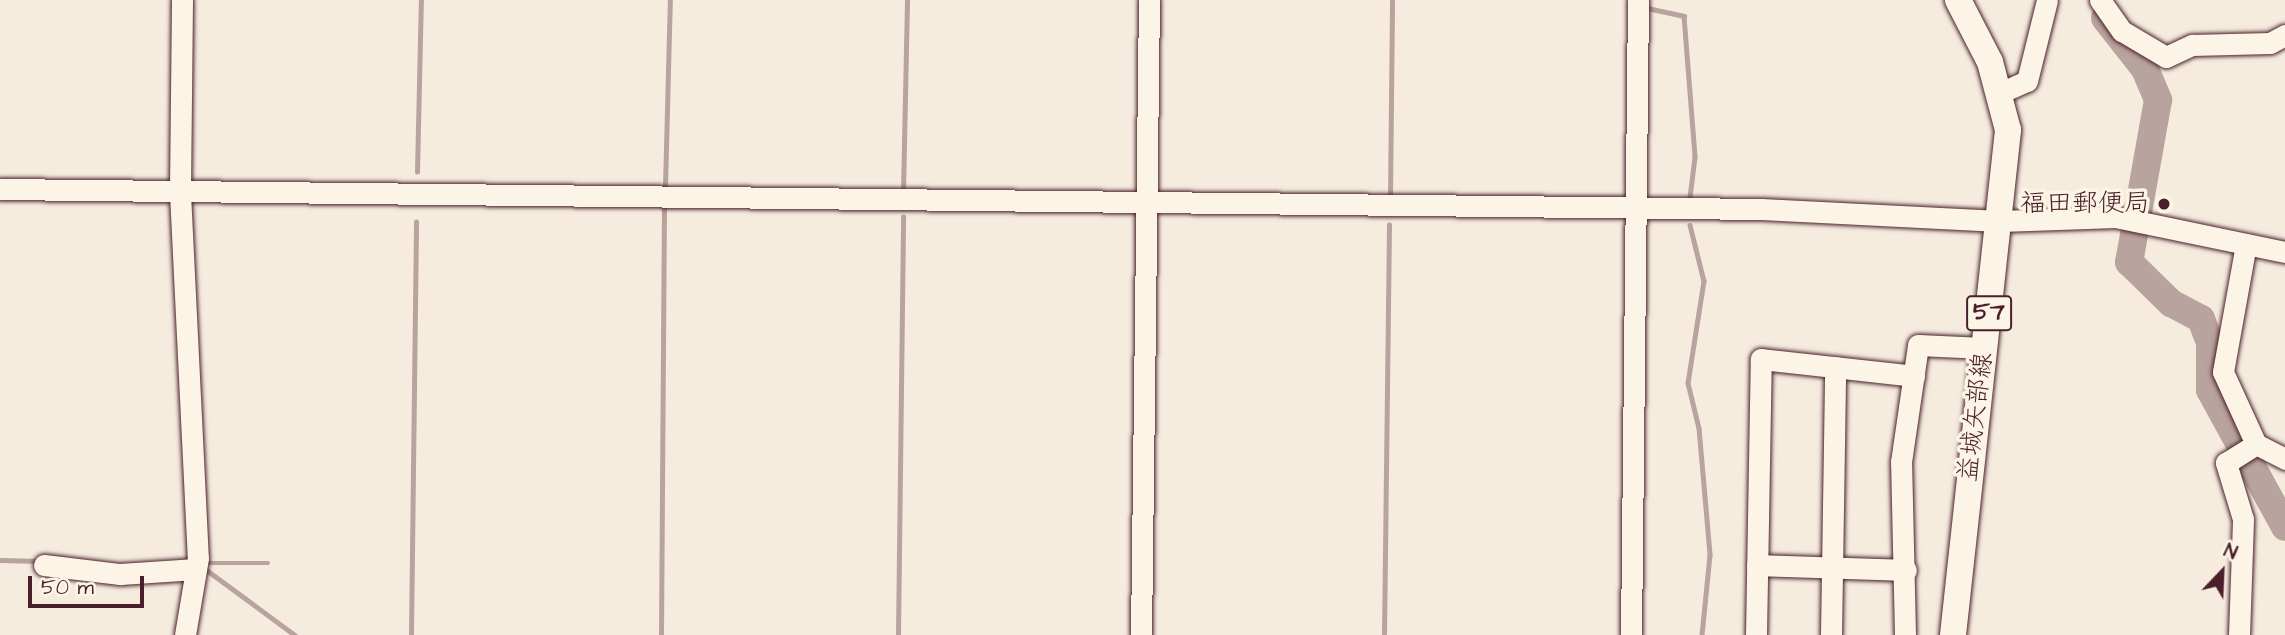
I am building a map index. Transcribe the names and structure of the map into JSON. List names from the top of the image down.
{
  "streets": {
    "main road": ["57", "益城矢部線"]
  },
  "places": ["福田郵便局"],
  "scale_bar": "50 m",
  "north": "top right"
}
